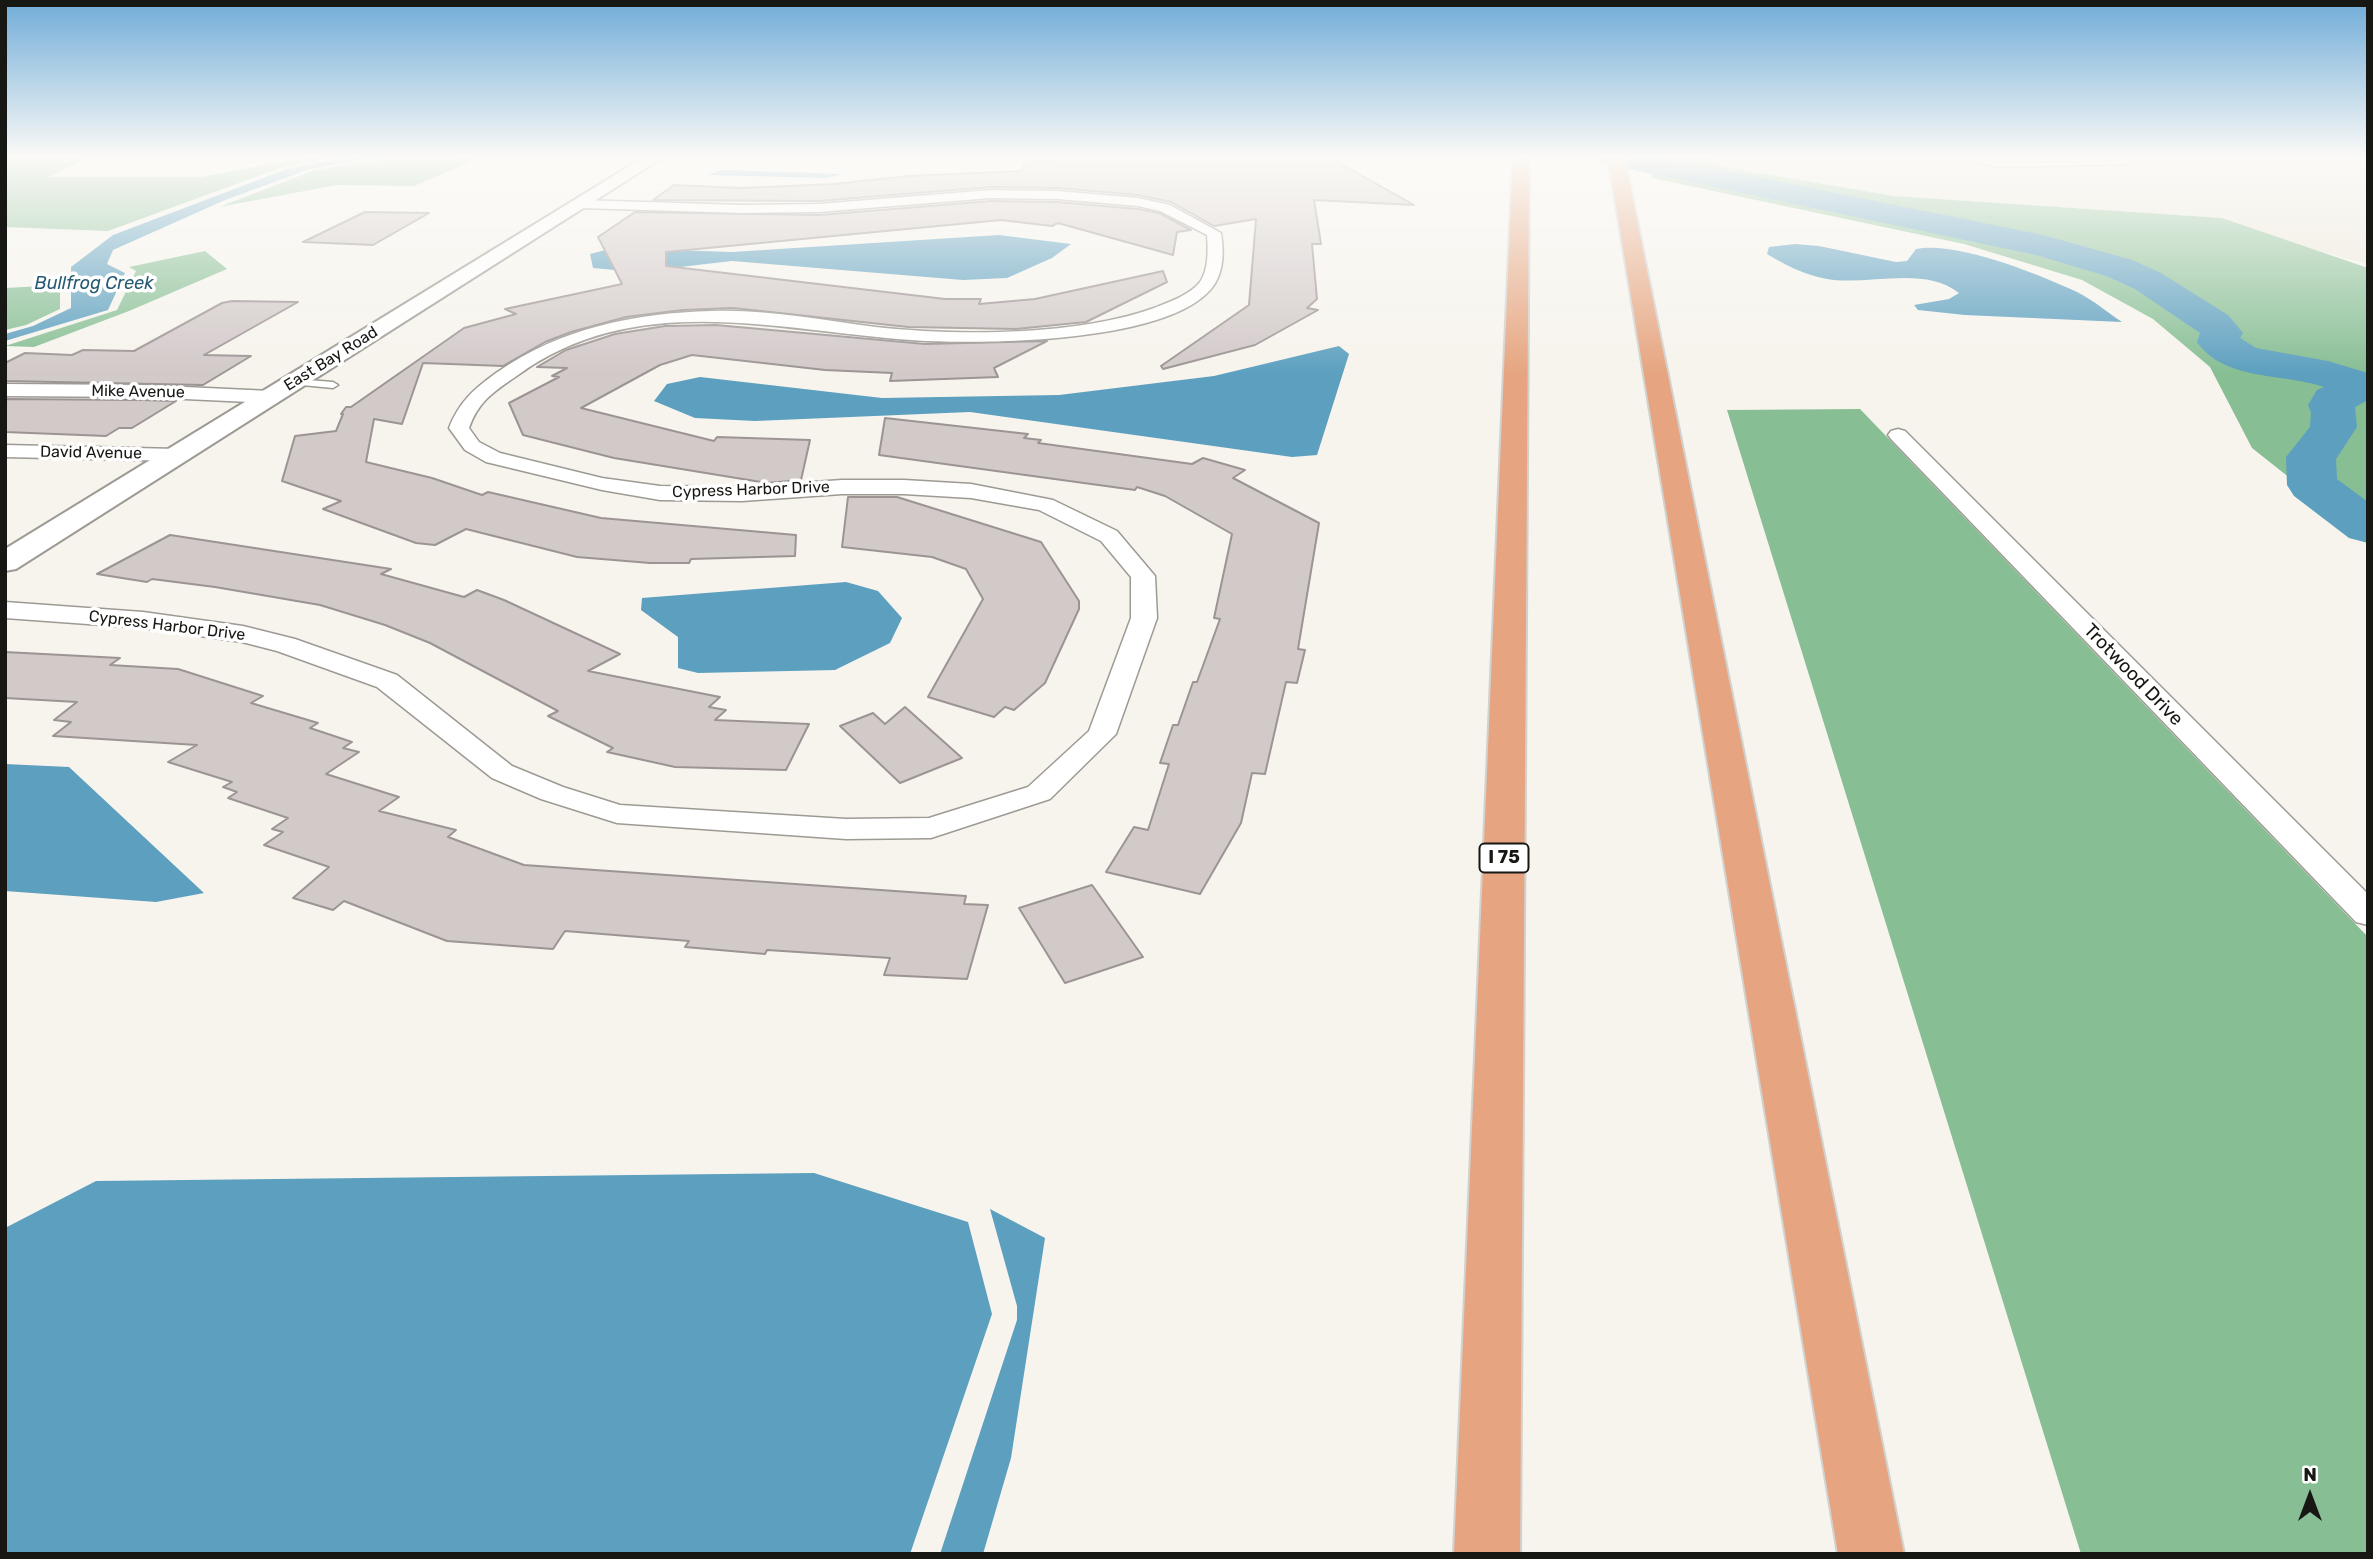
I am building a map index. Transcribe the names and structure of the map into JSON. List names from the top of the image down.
{
  "streets": {
    "highway": ["I 75"],
    "street": [
      "East Bay Road",
      "Mike Avenue",
      "David Avenue",
      "Cypress Harbor Drive",
      "Trotwood Drive"
    ]
  },
  "crossings": [
    ["East Bay Road", "Mike Avenue"],
    ["East Bay Road", "David Avenue"]
  ],
  "water": ["Bullfrog Creek"],
  "north": "top"
}
